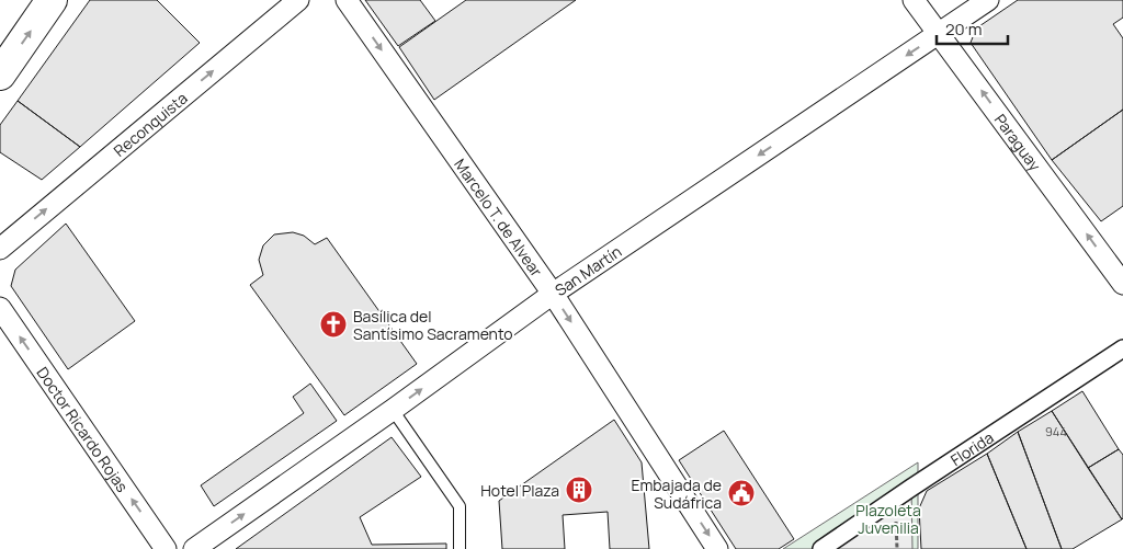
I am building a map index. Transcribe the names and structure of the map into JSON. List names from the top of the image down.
{
  "streets": {
    "street": [
      "Reconquista",
      "Paraguay",
      "Marcelo T. de Alvear",
      "San Martín",
      "Doctor Ricardo Rojas",
      "Florida"
    ]
  },
  "crossings": [
    ["Paraguay", "San Martín"],
    ["Marcelo T. de Alvear", "San Martín"]
  ],
  "one_way": [
    "Reconquista",
    "Paraguay",
    "Marcelo T. de Alvear",
    "Doctor Ricardo Rojas"
  ],
  "parks": ["Plazoleta Juvenilia"],
  "places": {
    "church": ["Basílica del Santísimo Sacramento"],
    "building": ["Hotel Plaza"],
    "public building": ["Embajada de Sudáfrica"]
  },
  "house_numbers": ["944"],
  "scale_bar": "20 m"
}
